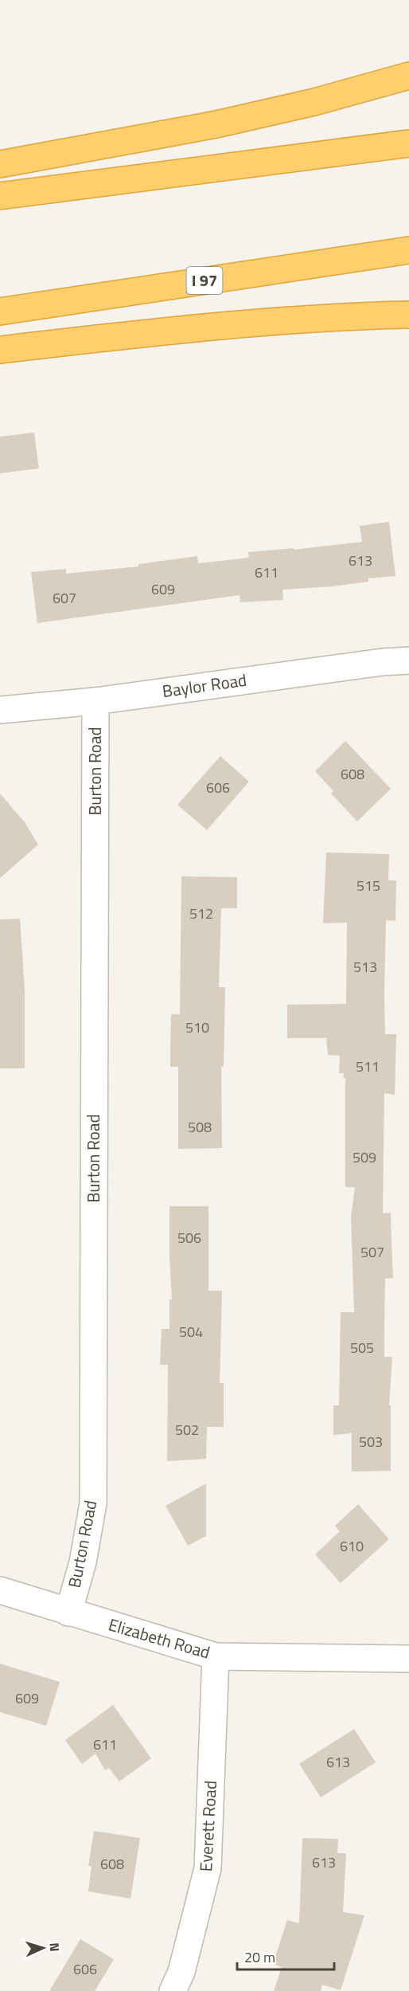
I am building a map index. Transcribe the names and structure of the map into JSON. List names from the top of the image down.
{
  "streets": {
    "highway": ["I 97"],
    "street": [
      "Baylor Road",
      "Burton Road",
      "Elizabeth Road",
      "Everett Road"
    ]
  },
  "crossings": [
    ["Baylor Road", "Burton Road"],
    ["Burton Road", "Elizabeth Road"],
    ["Elizabeth Road", "Everett Road"]
  ],
  "house_numbers": [
    "613",
    "611",
    "609",
    "607",
    "608",
    "606",
    "515",
    "512",
    "513",
    "510",
    "511",
    "508",
    "509",
    "506",
    "507",
    "504",
    "505",
    "502",
    "503",
    "610",
    "609",
    "611",
    "613",
    "613",
    "608",
    "606"
  ],
  "scale_bar": "20 m",
  "north": "right"
}
